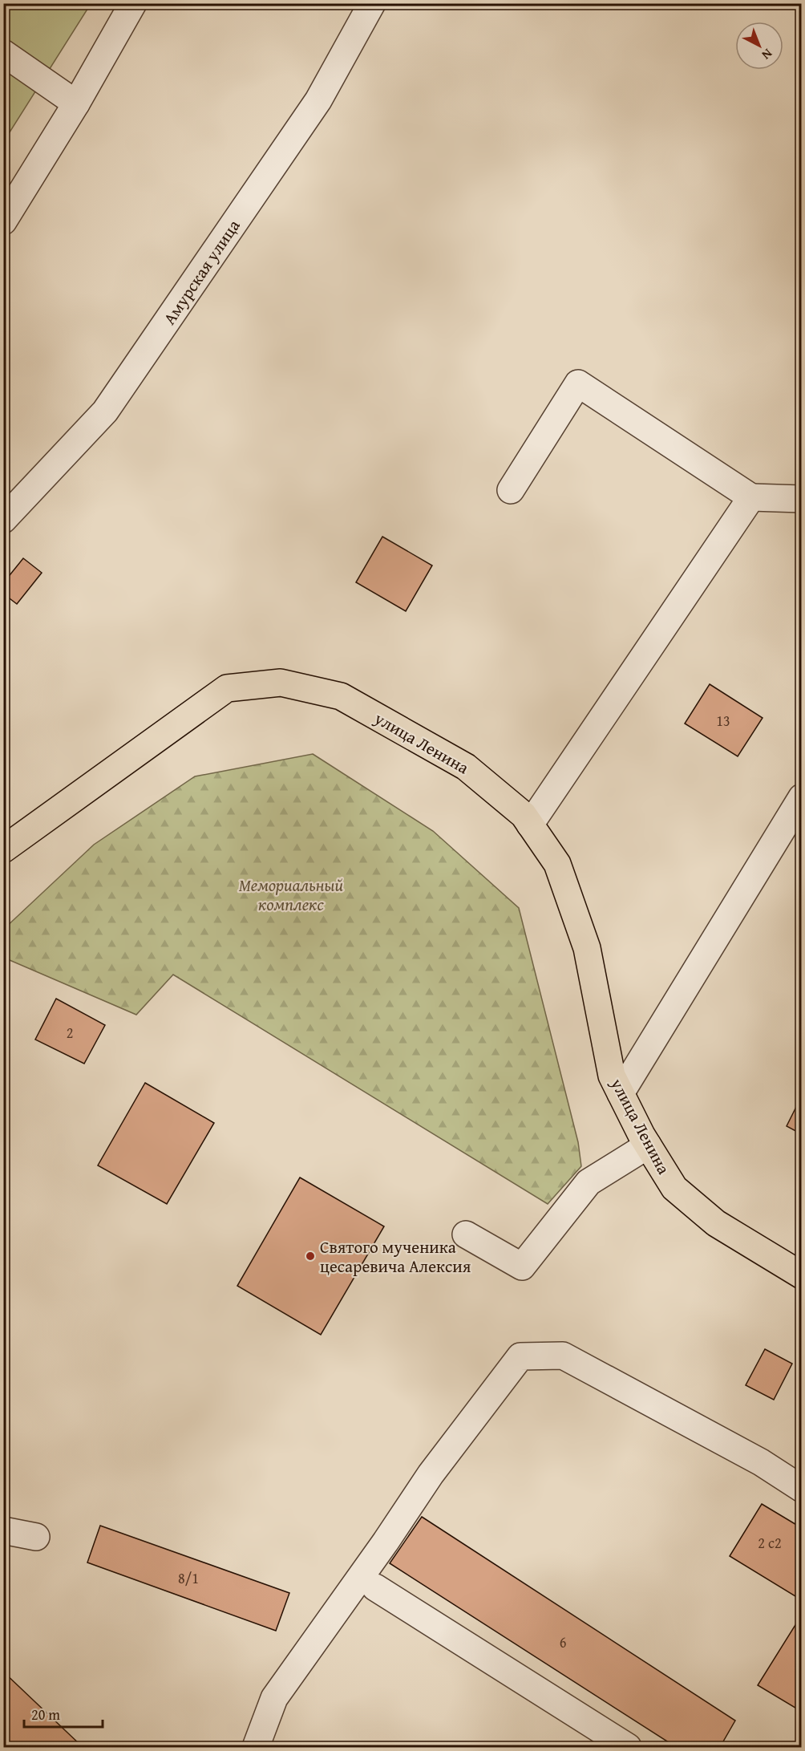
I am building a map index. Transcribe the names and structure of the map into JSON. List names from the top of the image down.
{
  "streets": {
    "main road": ["улица Ленина"],
    "street": ["Амурская улица"]
  },
  "parks": ["Мемориальный комплекс"],
  "places": ["Святого мученика цесаревича Алексия"],
  "house_numbers": [
    "13",
    "2",
    "2 с2",
    "8/1",
    "6"
  ],
  "scale_bar": "20 m",
  "north": "bottom right"
}
